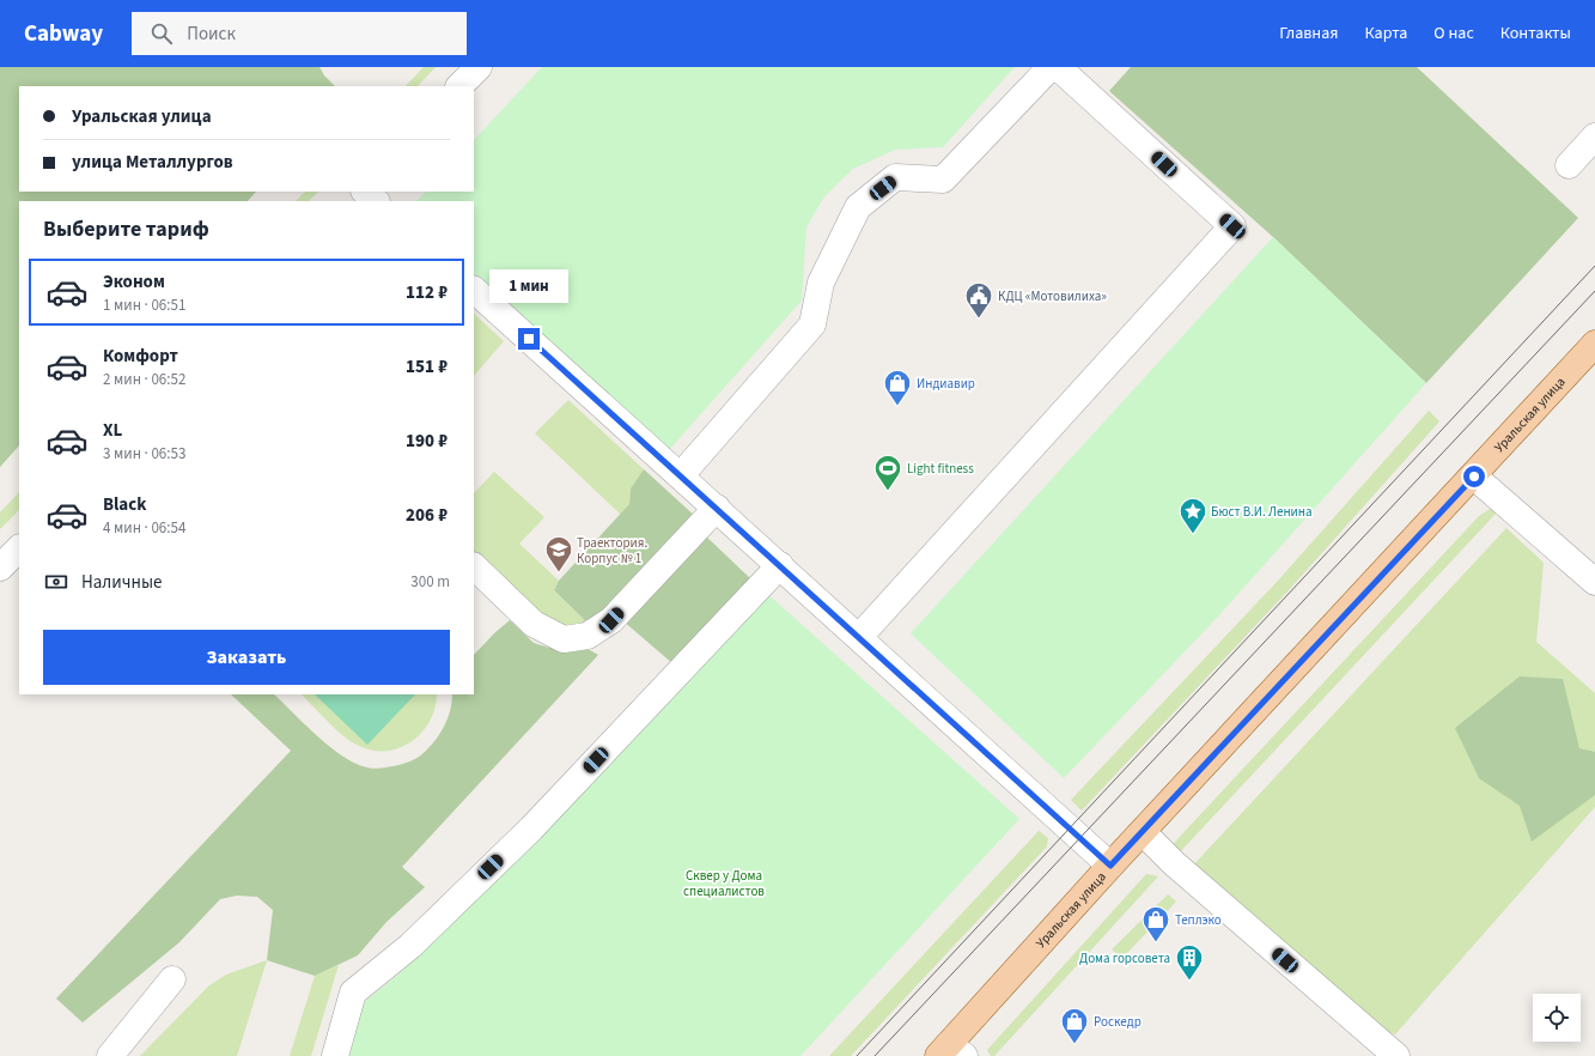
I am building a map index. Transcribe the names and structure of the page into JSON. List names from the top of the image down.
{
  "streets": {
    "main road": ["Уральская улица"]
  },
  "parks": ["Сквер у Дома специалистов"],
  "places": {
    "public building": ["КДЦ «Мотовилиха»"],
    "shop": ["Индиавир", "Теплэко", "Роскедр"],
    "sports": ["Light fitness"],
    "place": ["Бюст В.И. Ленина"],
    "school or university": ["Траектория. Корпус № 1"],
    "building": ["Дома горсовета"]
  },
  "page": {
    "header": "Cabway",
    "search": "Поиск",
    "nav": [
      "Главная",
      "Карта",
      "О нас",
      "Контакты"
    ],
    "banner": ["Уральская улица", "улица Металлургов"],
    "heading": "Выберите тариф",
    "list": [
      {
        "name": "Эконом",
        "note": "1 мин · 06:51",
        "value": "112 ₽"
      },
      {
        "name": "Комфорт",
        "note": "2 мин · 06:52",
        "value": "151 ₽"
      },
      {
        "name": "XL",
        "note": "3 мин · 06:53",
        "value": "190 ₽"
      },
      {
        "name": "Black",
        "note": "4 мин · 06:54",
        "value": "206 ₽"
      }
    ],
    "bubble": "1 мин",
    "pay": ["Наличные", "300 m"],
    "buttons": "Заказать"
  }
}
